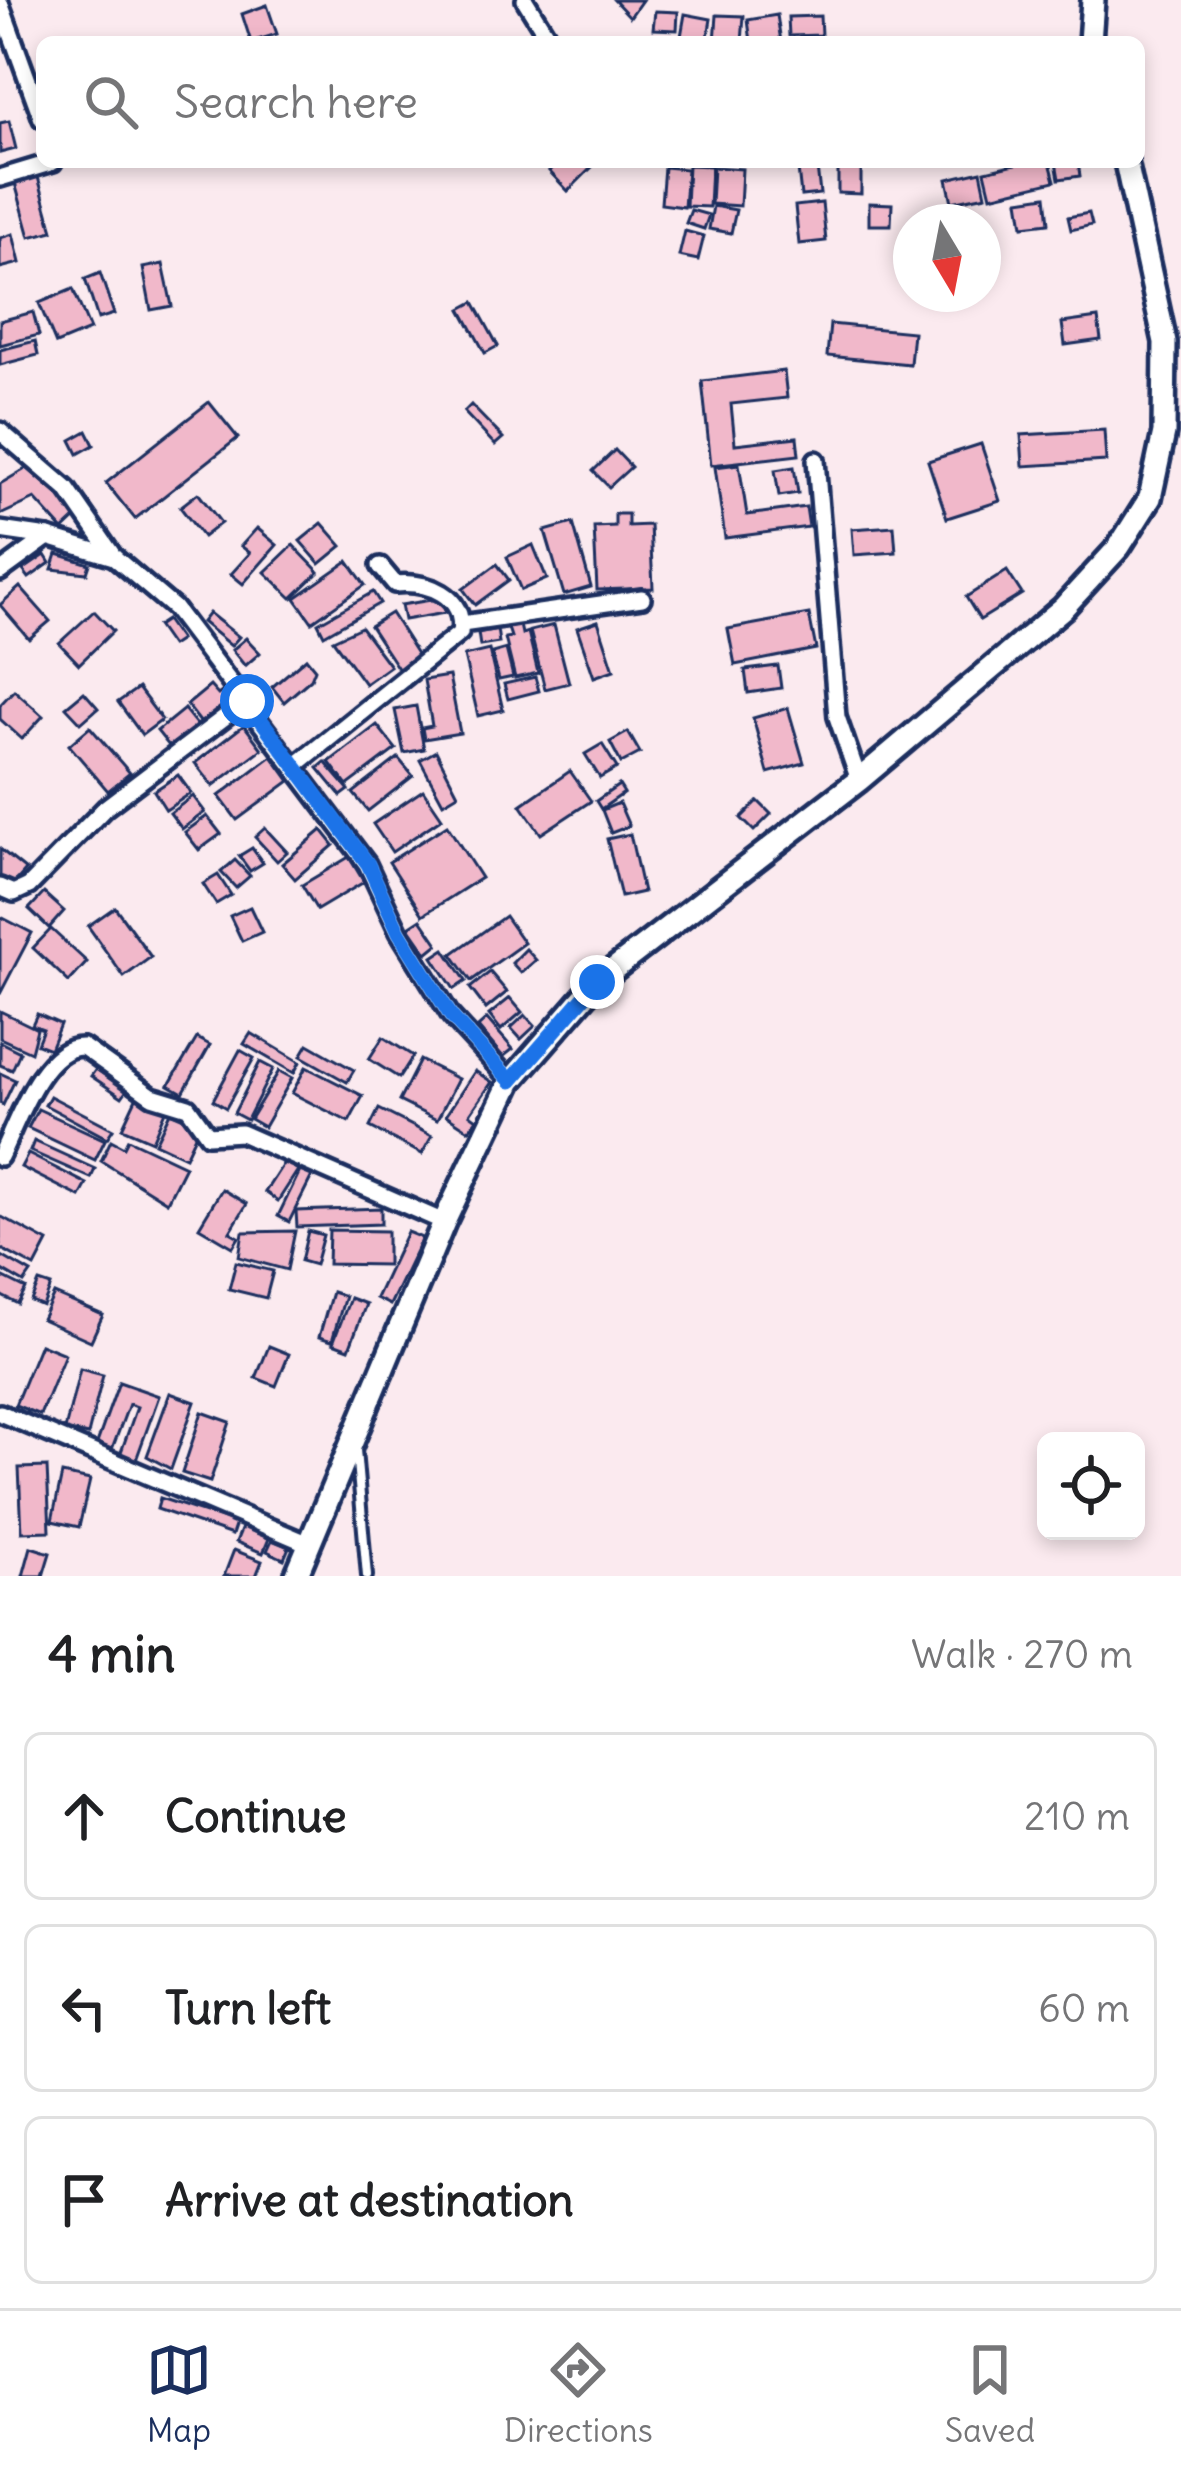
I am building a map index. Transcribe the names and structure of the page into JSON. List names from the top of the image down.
{
  "north": "bottom",
  "page": {
    "search": "Search here",
    "heading": ["4 min", "Walk · 270 m"],
    "list": [
      ["Continue", "210 m"],
      ["Turn left", "60 m"],
      "Arrive at destination"
    ],
    "nav": ["Map", "Directions", "Saved"]
  }
}
